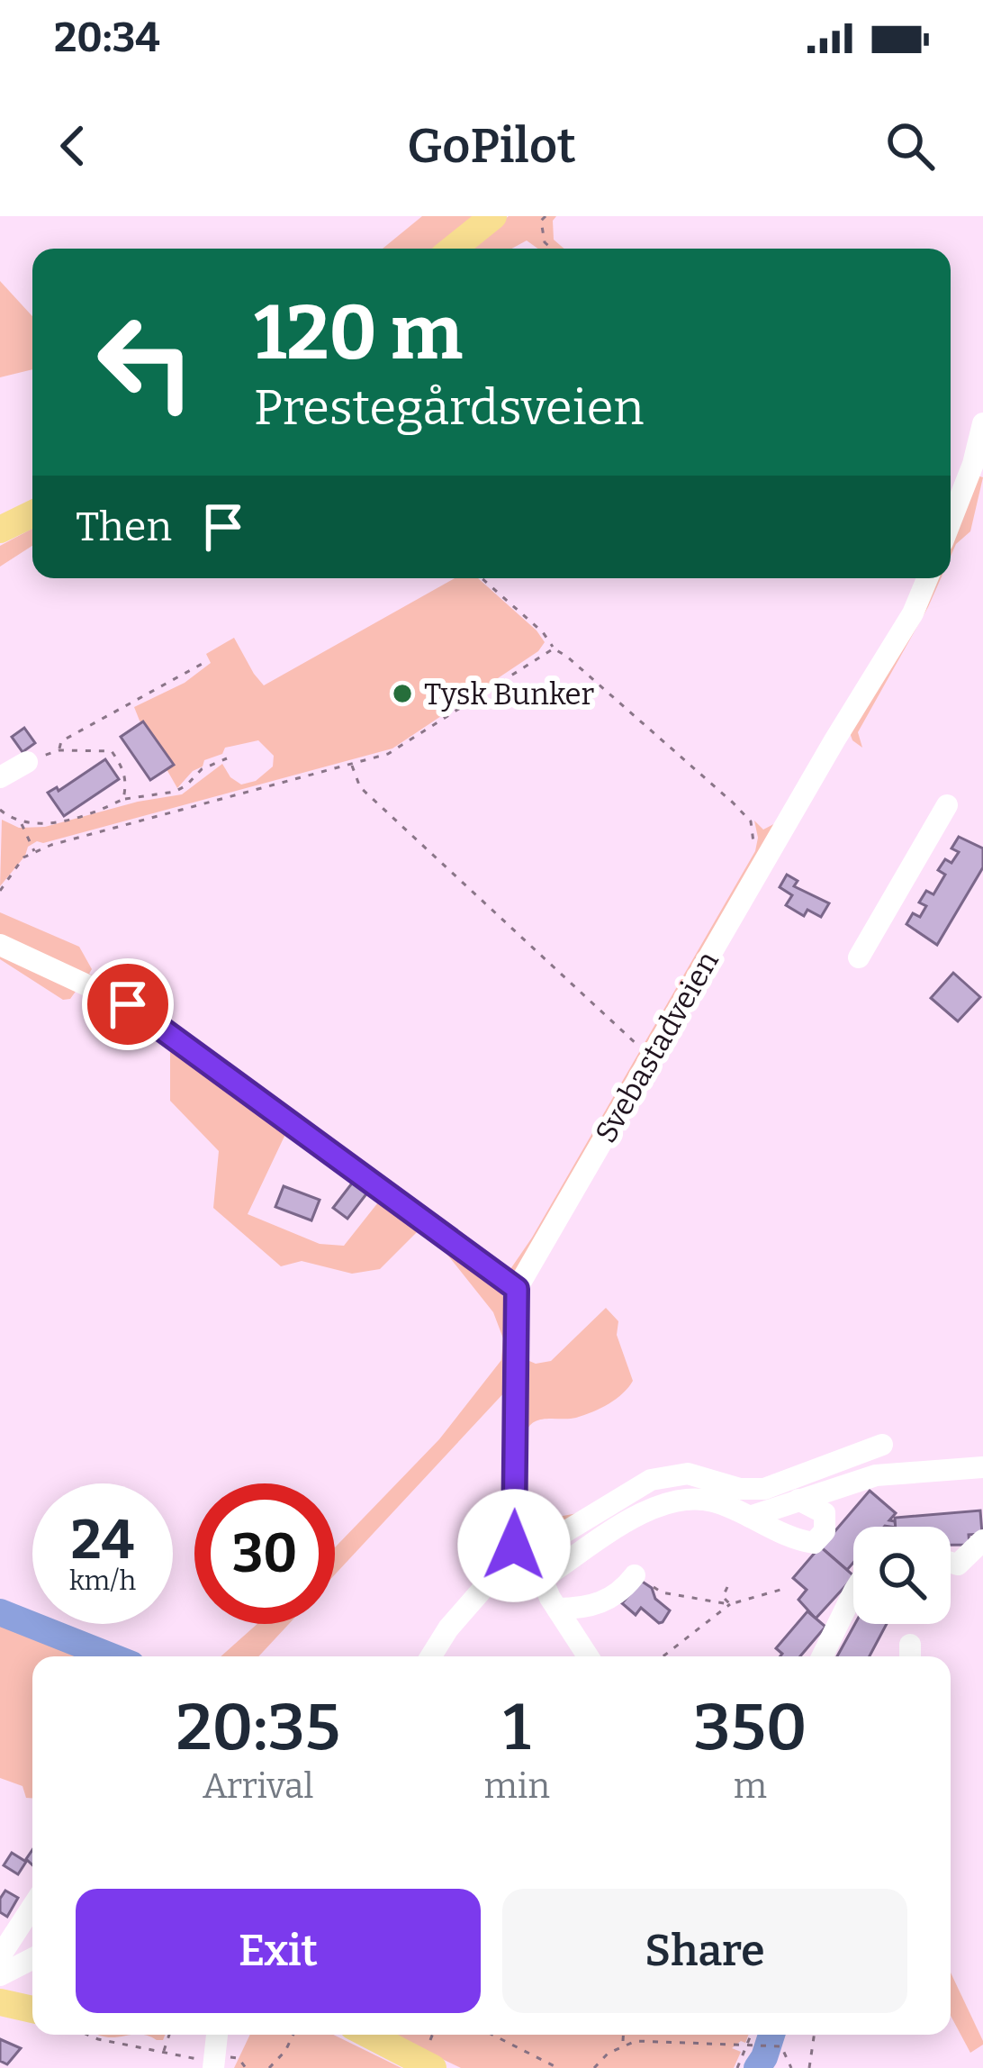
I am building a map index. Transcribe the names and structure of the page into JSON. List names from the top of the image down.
{
  "streets": {
    "street": ["Svebastadveien"]
  },
  "places": ["Tysk Bunker"],
  "page": {
    "status": "20:34",
    "header": "GoPilot",
    "turn": ["120 m", "Prestegårdsveien"],
    "then": "Then",
    "speed": "24 km/h",
    "limit": "30",
    "eta": [
      "20:35",
      "Arrival",
      "1",
      "min",
      "350",
      "m"
    ],
    "buttons": ["Exit", "Share"]
  }
}
